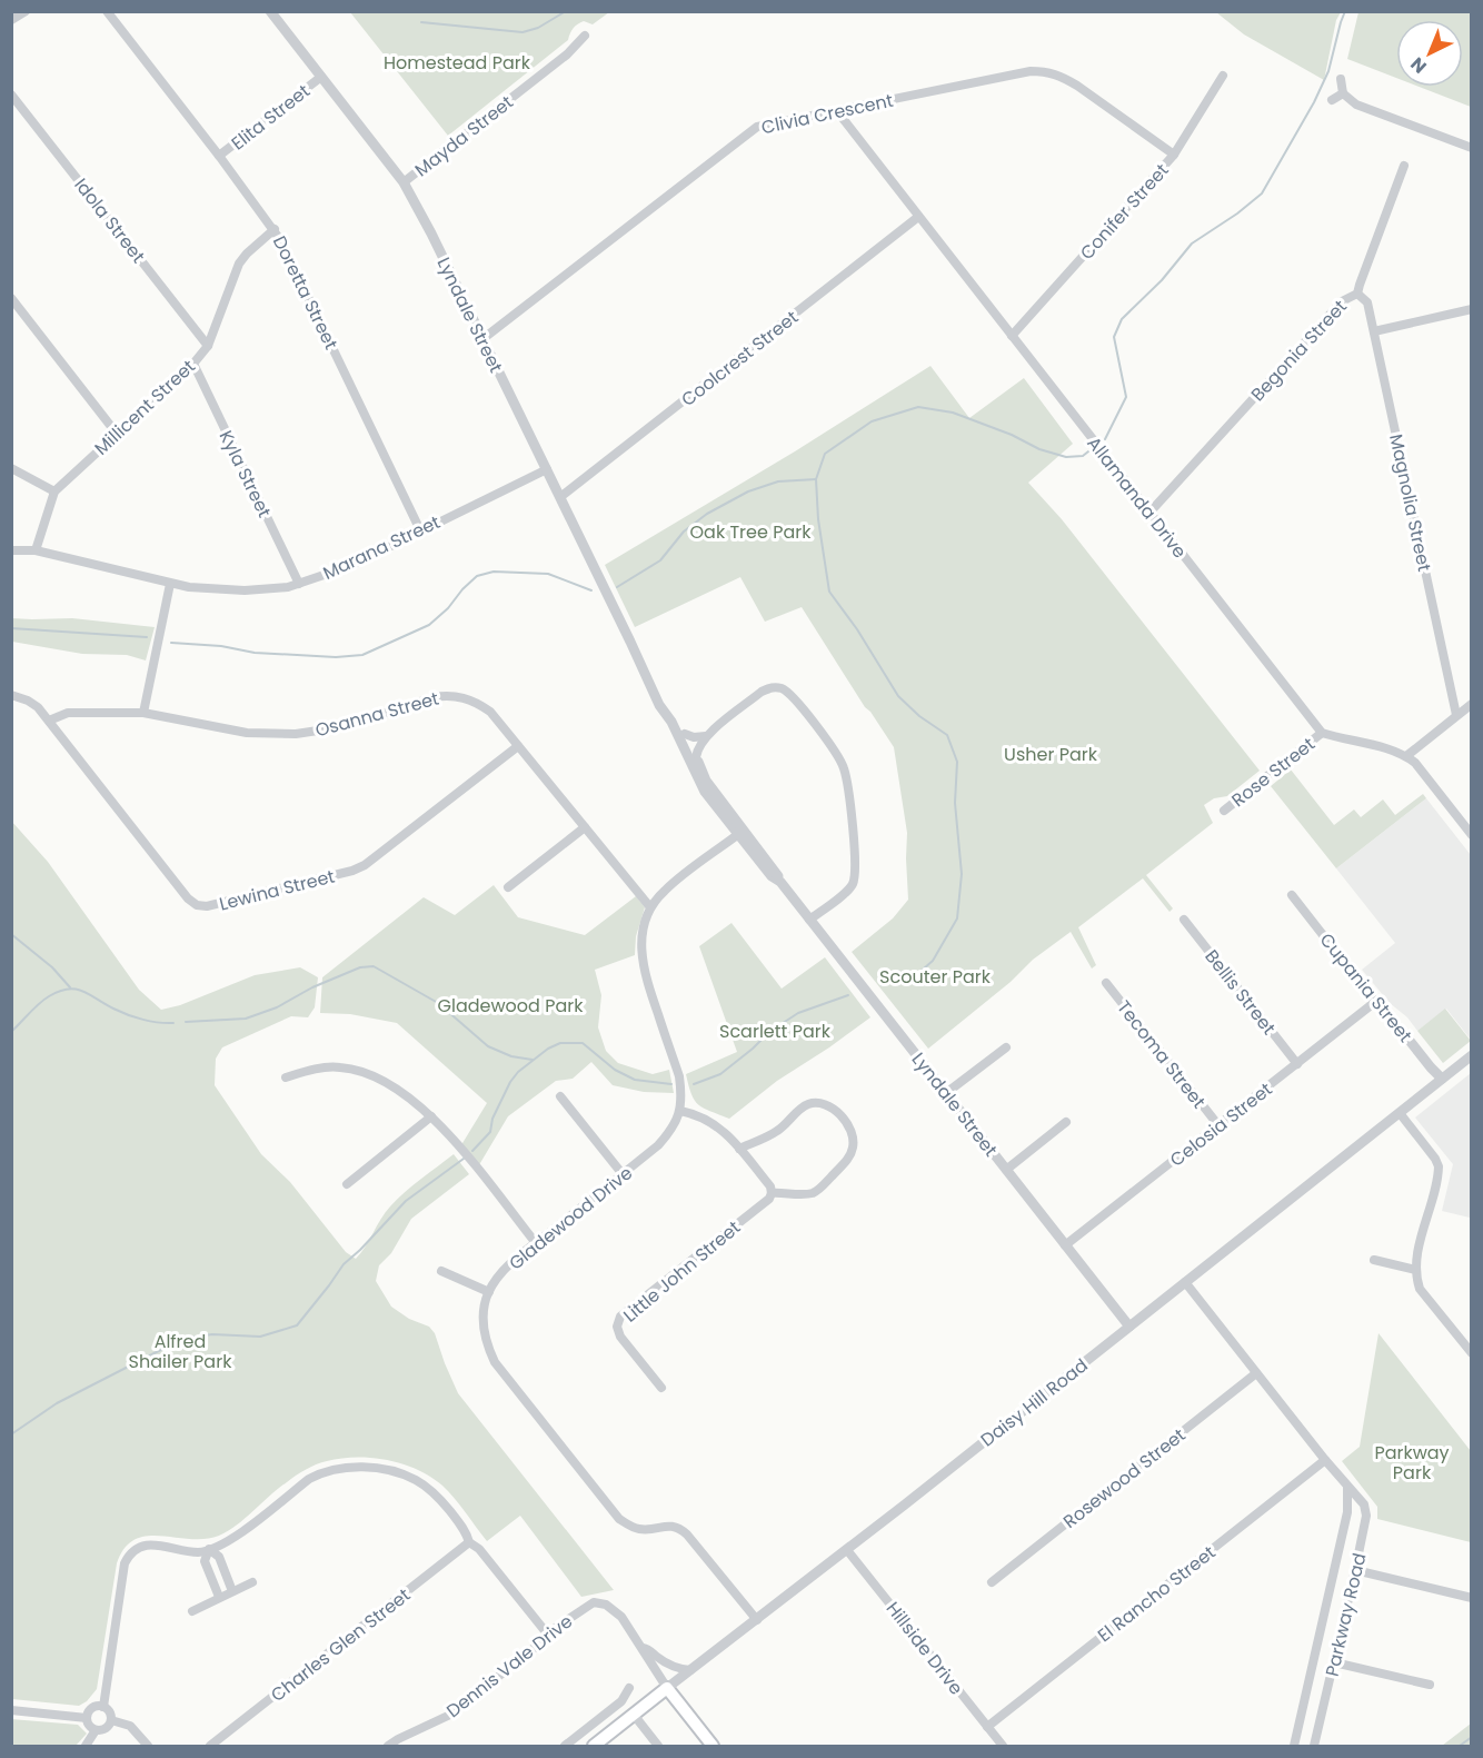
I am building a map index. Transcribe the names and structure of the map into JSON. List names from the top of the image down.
{
  "streets": {
    "main road": ["Daisy Hill Road"],
    "street": [
      "Clivia Crescent",
      "Elita Street",
      "Mayda Street",
      "Conifer Street",
      "Idola Street",
      "Doretta Street",
      "Lyndale Street",
      "Begonia Street",
      "Coolcrest Street",
      "Millicent Street",
      "Kyla Street",
      "Allamanda Drive",
      "Magnolia Street",
      "Marana Street",
      "Osanna Street",
      "Rose Street",
      "Lewina Street",
      "Cupania Street",
      "Bellis Street",
      "Tecoma Street",
      "Celosia Street",
      "Gladewood Drive",
      "Little John Street",
      "Rosewood Street",
      "El Rancho Street",
      "Parkway Road",
      "Charles Glen Street",
      "Hillside Drive",
      "Dennis Vale Drive"
    ]
  },
  "crossings": [
    ["Clivia Crescent", "Conifer Street"],
    ["Clivia Crescent", "Lyndale Street"],
    ["Clivia Crescent", "Allamanda Drive"],
    ["Elita Street", "Doretta Street"],
    ["Elita Street", "Lyndale Street"],
    ["Mayda Street", "Lyndale Street"],
    ["Conifer Street", "Allamanda Drive"],
    ["Idola Street", "Millicent Street"],
    ["Doretta Street", "Millicent Street"],
    ["Doretta Street", "Marana Street"],
    ["Lyndale Street", "Coolcrest Street"],
    ["Lyndale Street", "Marana Street"],
    ["Lyndale Street", "Celosia Street"],
    ["Lyndale Street", "Daisy Hill Road"],
    ["Begonia Street", "Allamanda Drive"],
    ["Begonia Street", "Magnolia Street"],
    ["Coolcrest Street", "Allamanda Drive"],
    ["Millicent Street", "Kyla Street"],
    ["Millicent Street", "Marana Street"],
    ["Kyla Street", "Marana Street"],
    ["Allamanda Drive", "Rose Street"],
    ["Osanna Street", "Lewina Street"],
    ["Cupania Street", "Celosia Street"],
    ["Cupania Street", "Daisy Hill Road"],
    ["Bellis Street", "Celosia Street"],
    ["Tecoma Street", "Celosia Street"],
    ["Gladewood Drive", "Daisy Hill Road"],
    ["Daisy Hill Road", "Parkway Road"],
    ["Daisy Hill Road", "Hillside Drive"],
    ["Rosewood Street", "Parkway Road"],
    ["El Rancho Street", "Parkway Road"],
    ["El Rancho Street", "Hillside Drive"]
  ],
  "parks": [
    "Homestead Park",
    "Oak Tree Park",
    "Usher Park",
    "Scouter Park",
    "Gladewood Park",
    "Scarlett Park",
    "Alfred Shailer Park",
    "Parkway Park"
  ],
  "north": "bottom left"
}
